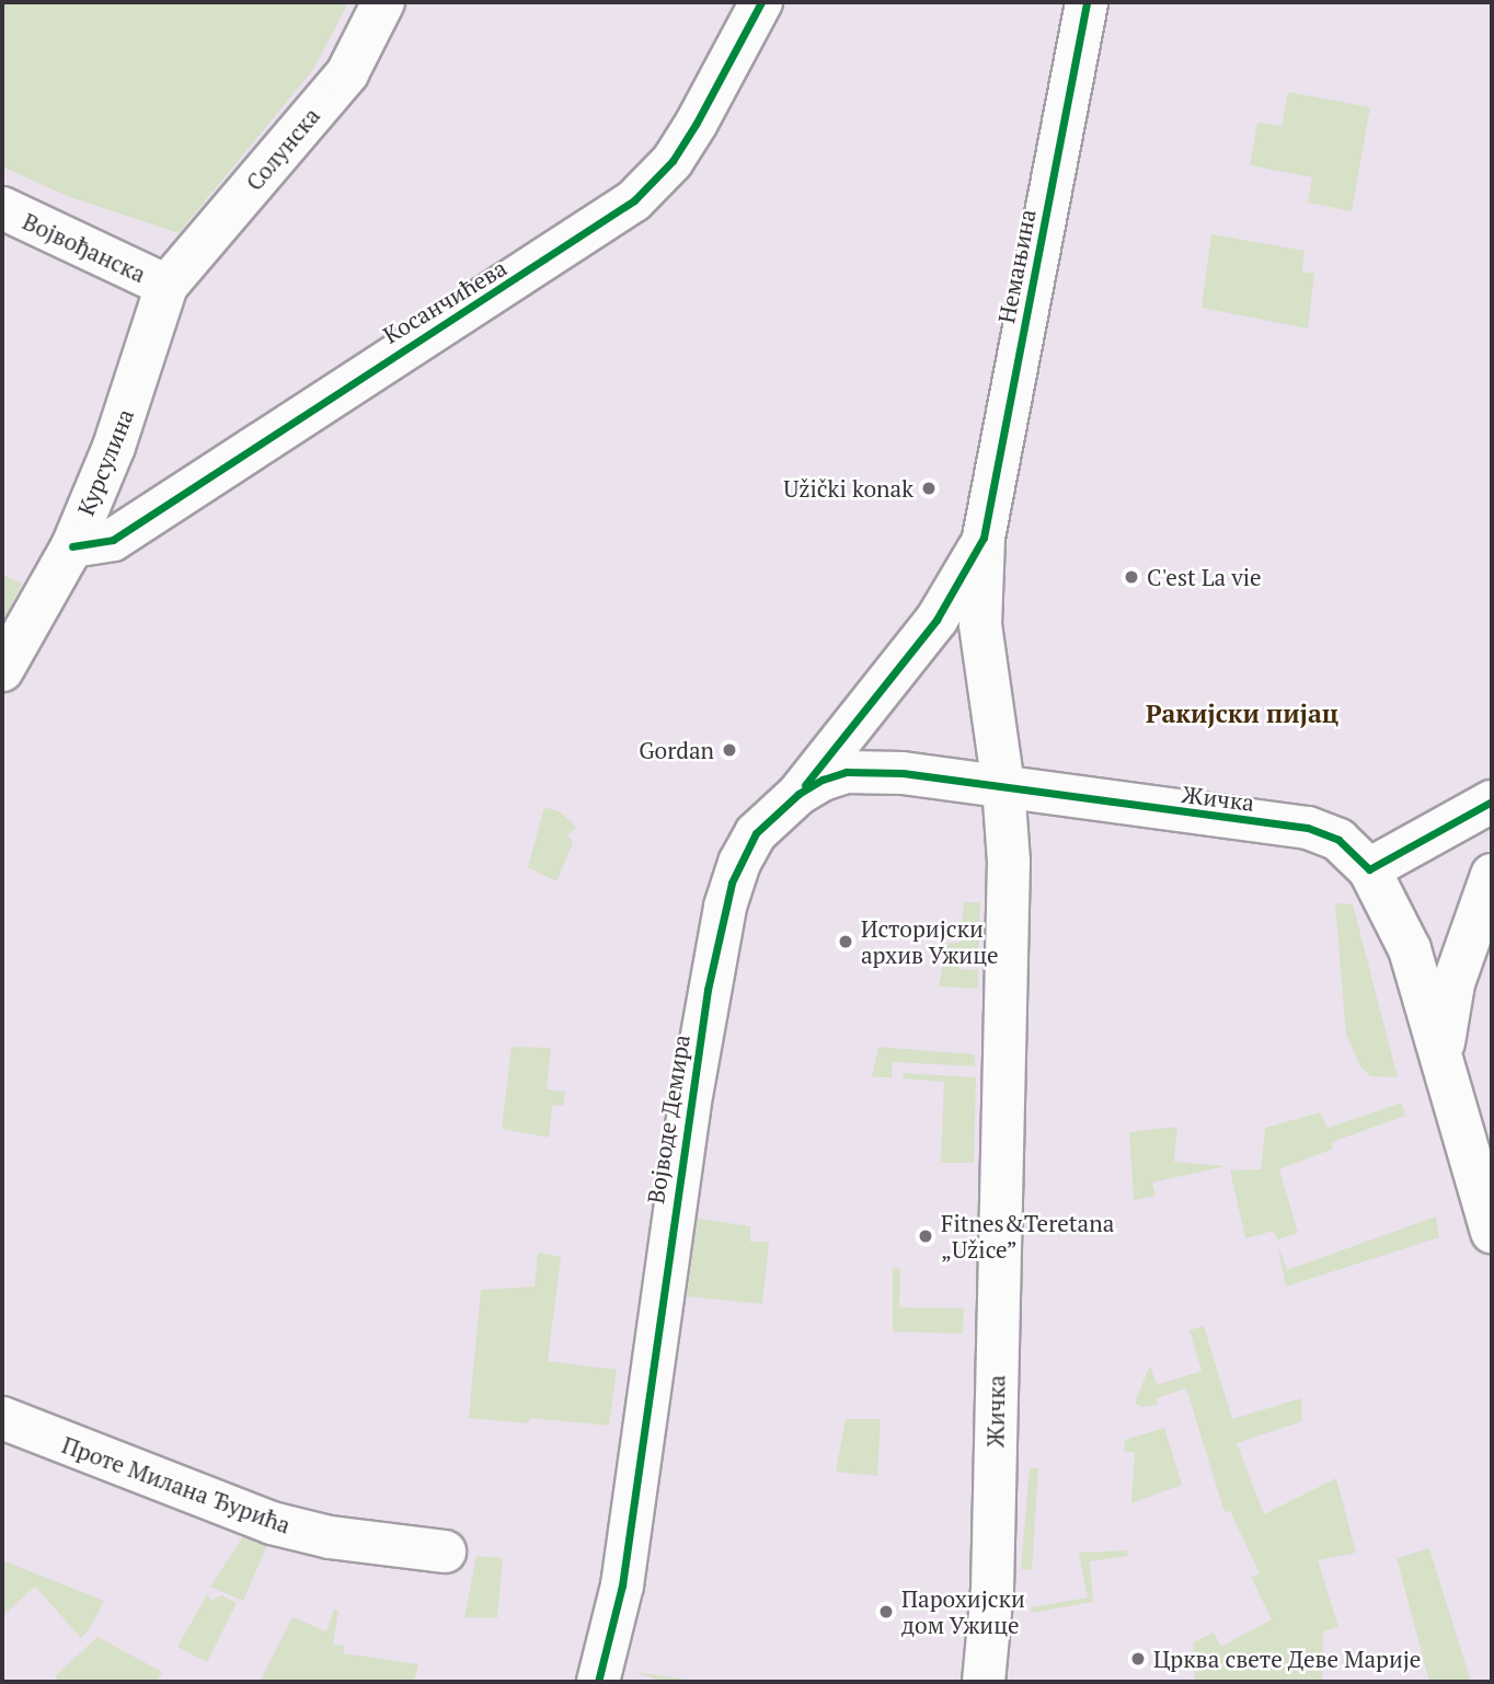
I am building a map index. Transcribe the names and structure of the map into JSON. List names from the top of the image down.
{
  "streets": {
    "main road": [
      "Солунска",
      "Војвођанска",
      "Немањина",
      "Косанчићева",
      "Курсулина",
      "Жичка",
      "Војводе Демира",
      "Проте Милана Ђурића"
    ]
  },
  "crossings": [
    ["Солунска", "Војвођанска"],
    ["Солунска", "Курсулина"],
    ["Војвођанска", "Курсулина"],
    ["Немањина", "Жичка"],
    ["Немањина", "Војводе Демира"],
    ["Косанчићева", "Курсулина"],
    ["Жичка", "Војводе Демира"]
  ],
  "districts": ["Ракијски пијац"],
  "places": [
    "Užički konak",
    "C'est La vie",
    "Gordan",
    "Историјски архив Ужице",
    "Fitnes&Teretana „Užice”",
    "Парохијски дом Ужице",
    "Црква свете Деве Марије"
  ]
}
